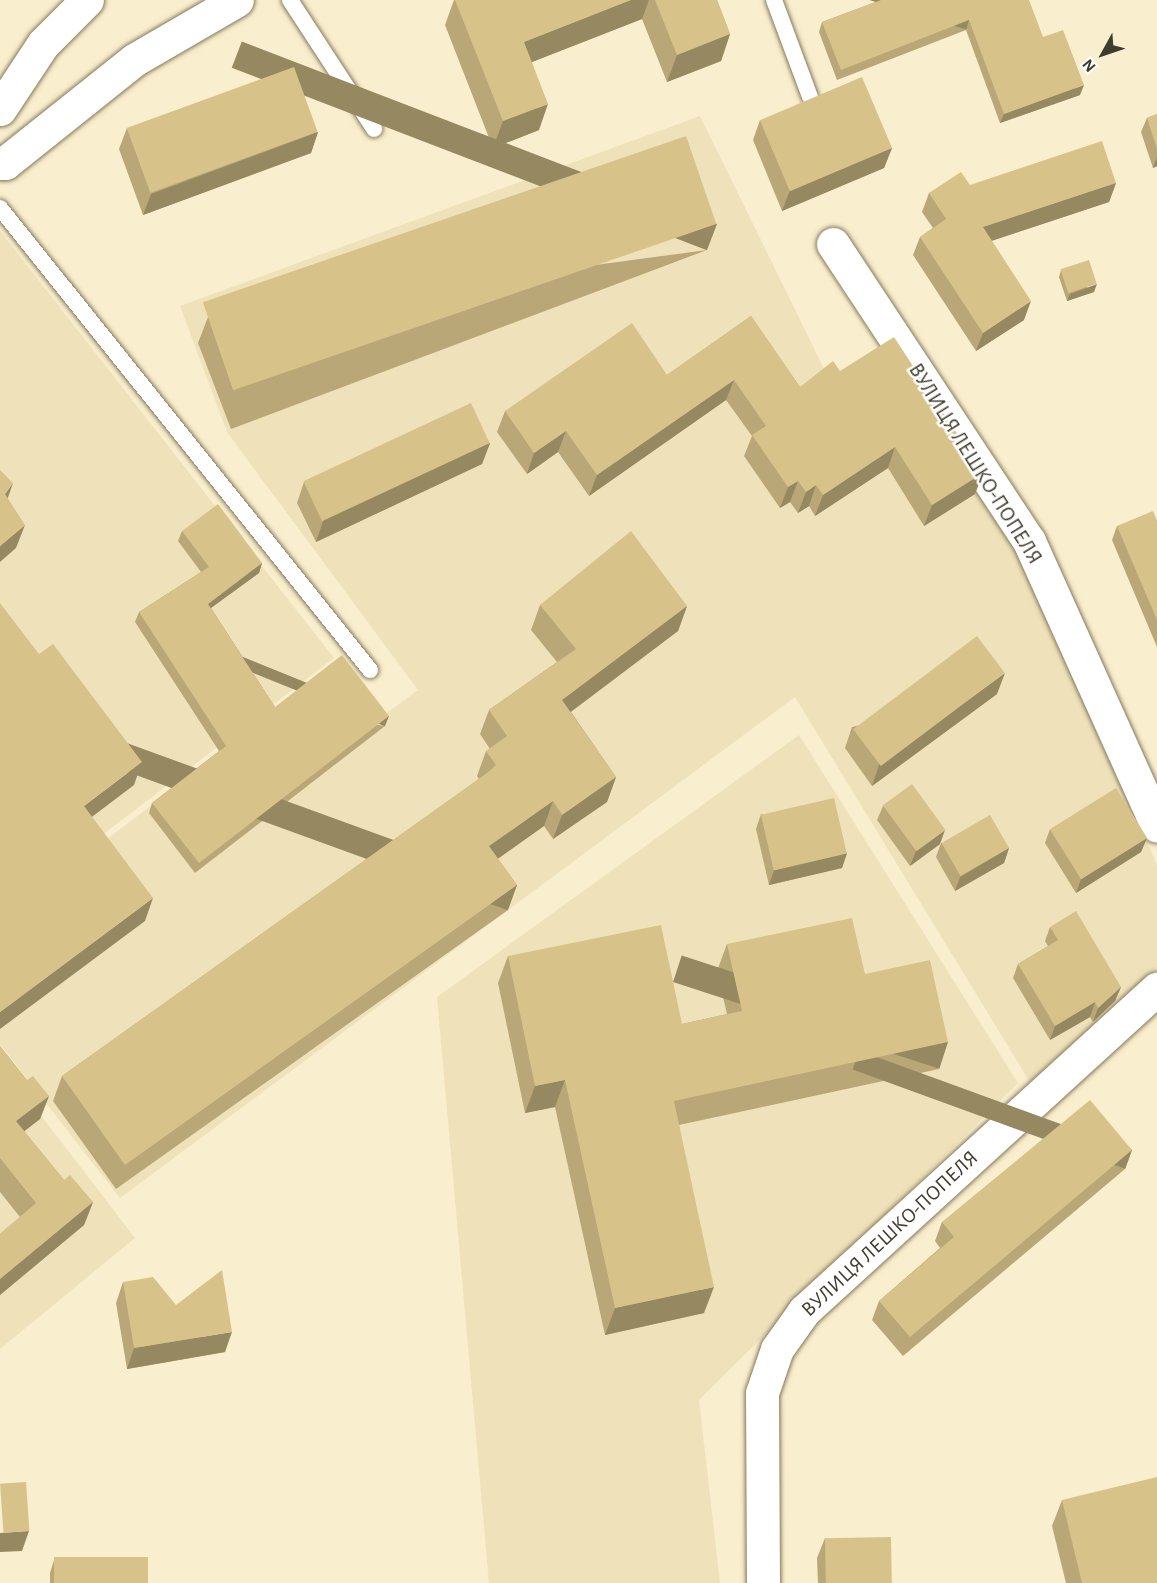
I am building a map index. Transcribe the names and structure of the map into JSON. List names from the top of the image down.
{
  "streets": {
    "street": ["ВУЛИЦЯ ЛЕШКО-ПОПЕЛЯ"]
  },
  "north": "bottom left"
}
